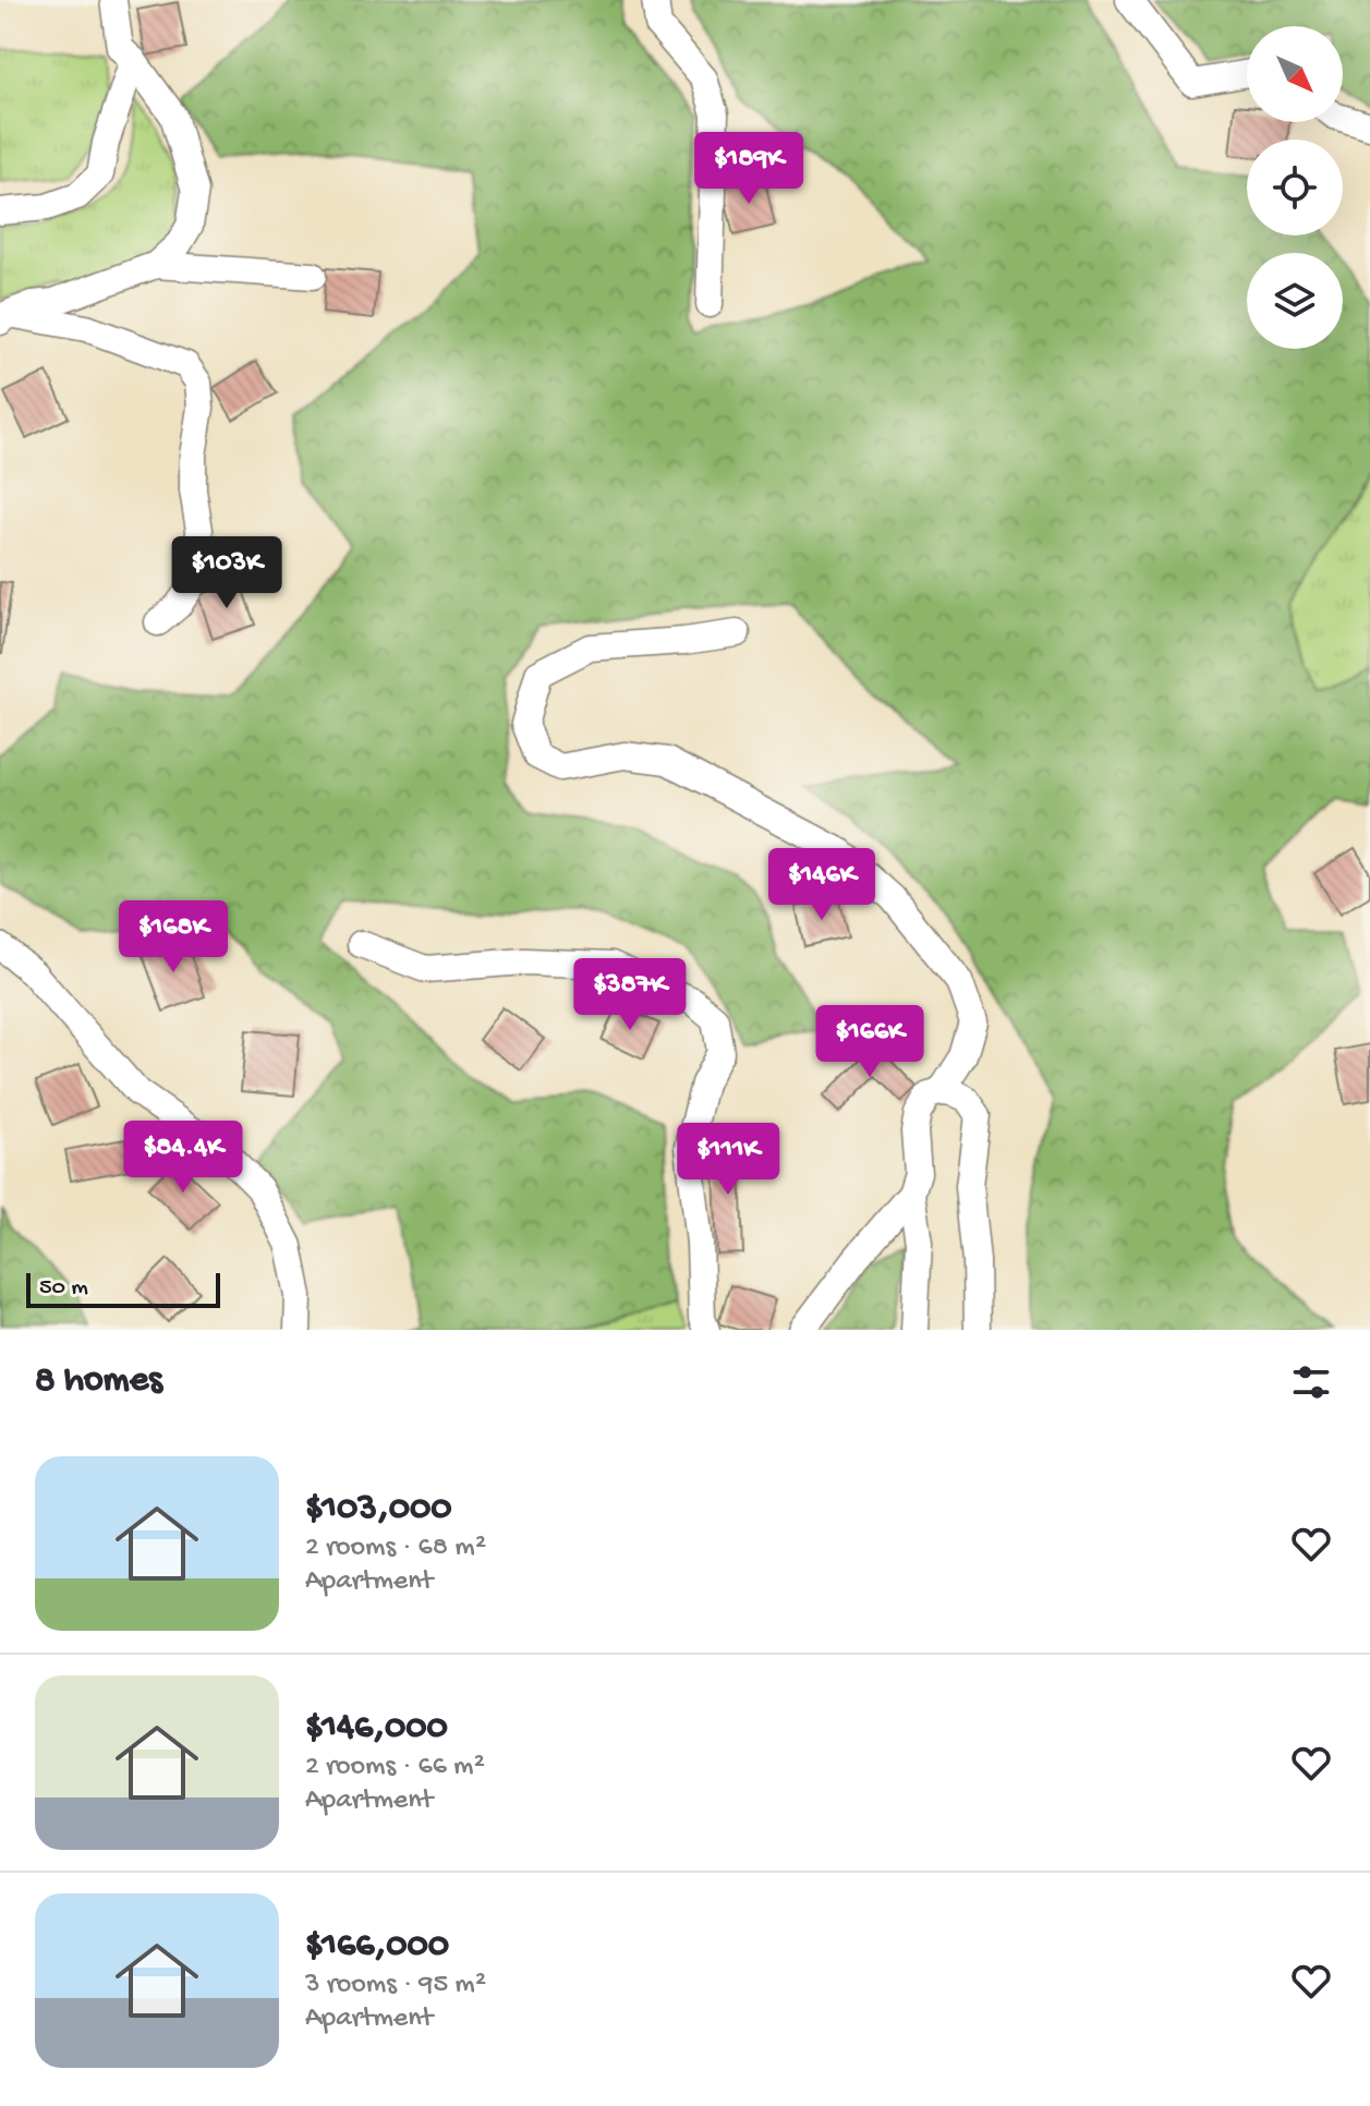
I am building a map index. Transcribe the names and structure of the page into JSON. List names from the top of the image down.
{
  "scale_bar": "50 m",
  "north": "bottom right",
  "page": {
    "price": [
      "$189K",
      "$103K",
      "$146K",
      "$168K",
      "$387K",
      "$166K",
      "$84.4K",
      "$111K"
    ],
    "scale": "50 m",
    "heading": "8 homes",
    "list": [
      {
        "name": "$103,000",
        "note": "2 rooms · 68 m² · Apartment"
      },
      {
        "name": "$146,000",
        "note": "2 rooms · 66 m² · Apartment"
      },
      {
        "name": "$166,000",
        "note": "3 rooms · 95 m² · Apartment"
      }
    ]
  }
}
